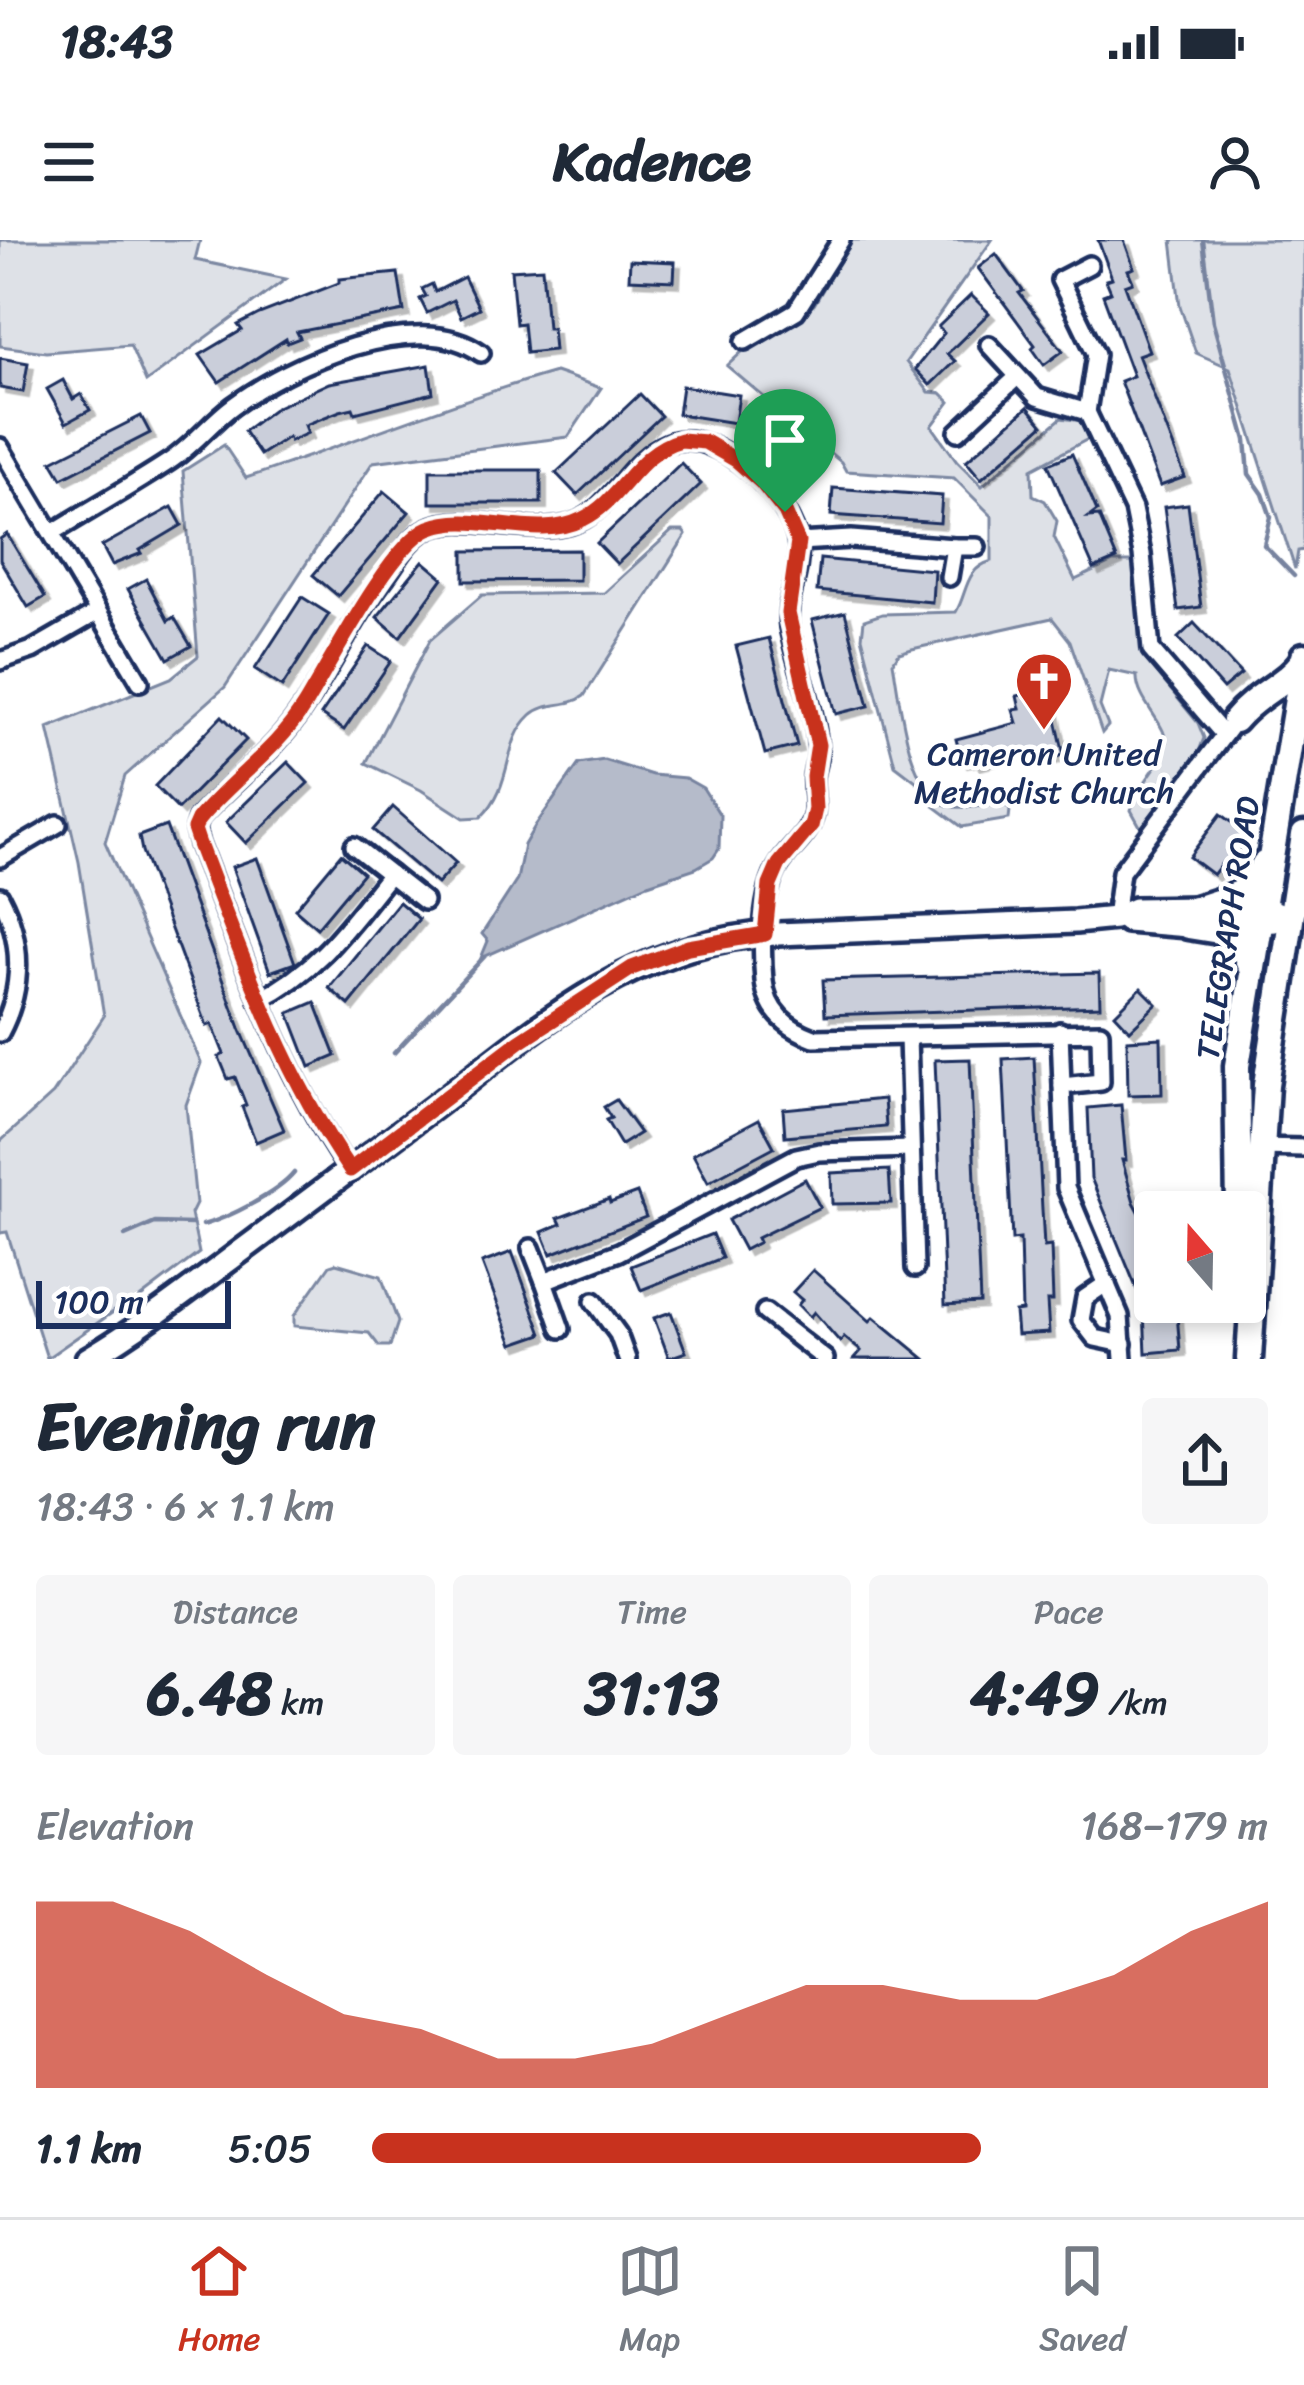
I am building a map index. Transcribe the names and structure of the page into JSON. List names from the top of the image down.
{
  "streets": {
    "main road": ["TELEGRAPH ROAD"]
  },
  "places": {
    "church": ["Cameron United Methodist Church"]
  },
  "scale_bar": "100 m",
  "north": "top",
  "page": {
    "status": "18:43",
    "header": "Kadence",
    "scale": "100 m",
    "heading": ["Evening run", "18:43 · 6 × 1.1 km"],
    "stats": [
      ["Distance", "6.48 km"],
      ["Time", "31:13"],
      ["Pace", "4:49 /km"]
    ],
    "chart": ["Elevation", "168–179 m"],
    "list": [
      {
        "name": "1.1 km",
        "note": "5:05"
      }
    ],
    "tabs": ["Home", "Map", "Saved"]
  }
}
